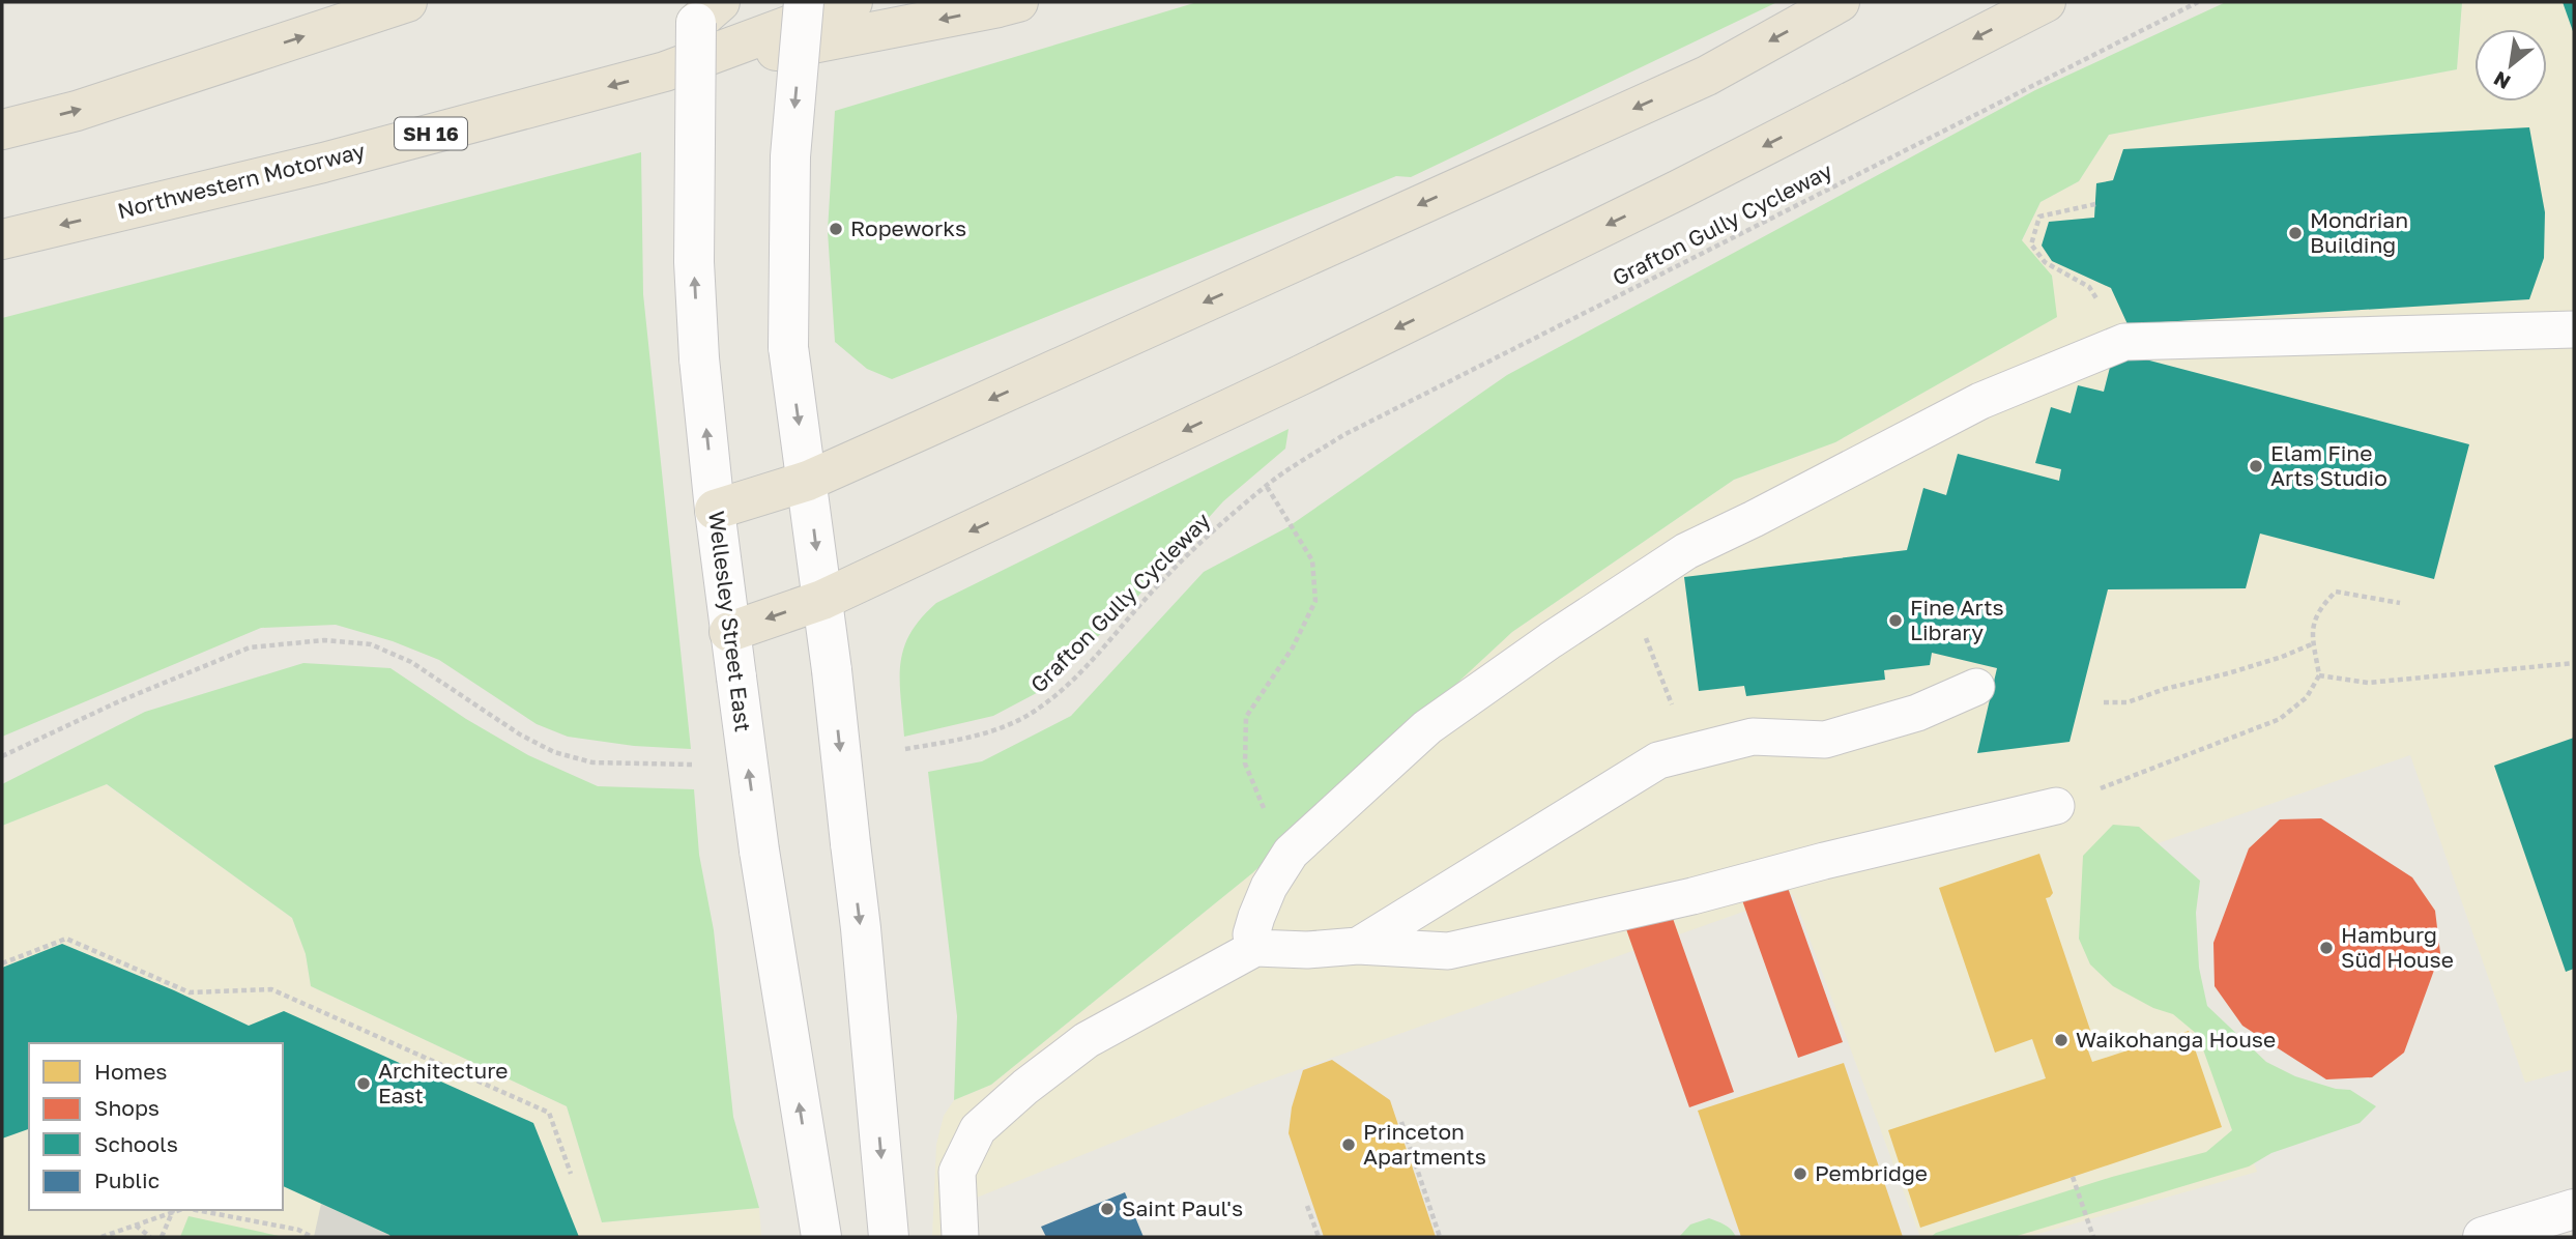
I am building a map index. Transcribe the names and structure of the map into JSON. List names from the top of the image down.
{
  "streets": {
    "highway": ["SH 16", "Northwestern Motorway"],
    "main road": ["Wellesley Street East"],
    "path": ["Grafton Gully Cycleway"]
  },
  "places": [
    "Ropeworks",
    "Mondrian Building",
    "Elam Fine Arts Studio",
    "Fine Arts Library",
    "Hamburg Süd House",
    "Waikohanga House",
    "Architecture East",
    "Princeton Apartments",
    "Pembridge",
    "Saint Paul's"
  ],
  "legend": [
    "Homes",
    "Shops",
    "Schools",
    "Public"
  ],
  "north": "bottom left"
}
